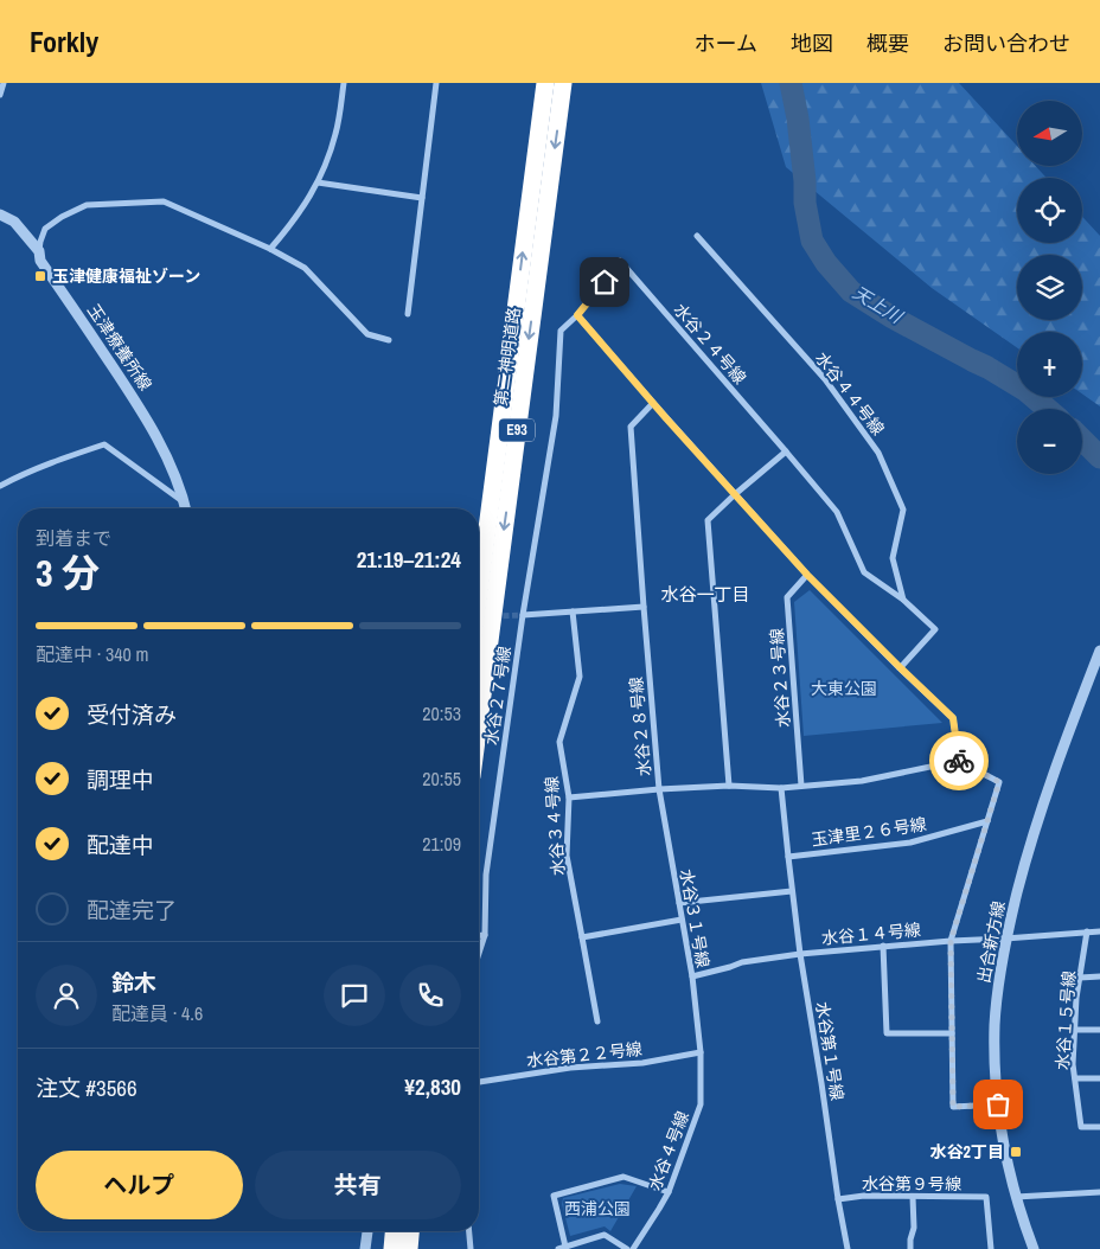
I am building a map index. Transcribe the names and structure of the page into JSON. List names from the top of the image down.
{
  "streets": {
    "highway": ["第二神明道路", "E93"],
    "street": [
      "水谷２４号線",
      "玉津療養所線",
      "水谷４４号線",
      "水谷２３号線",
      "水谷２７号線",
      "水谷２８号線",
      "水谷３４号線",
      "玉津里２６号線",
      "水谷３１号線",
      "水谷１４号線",
      "出合新方線",
      "水谷１５号線",
      "水谷第１号線",
      "水谷第２２号線",
      "水谷４号線",
      "水谷第９号線"
    ]
  },
  "crossings": [
    ["水谷２４号線", "水谷２７号線"],
    ["水谷２３号線", "水谷２８号線"],
    ["水谷２８号線", "水谷３１号線"],
    ["水谷２８号線", "水谷第１号線"],
    ["玉津里２６号線", "水谷第１号線"],
    ["水谷３１号線", "水谷１４号線"],
    ["水谷３１号線", "水谷第２２号線"],
    ["水谷３１号線", "水谷４号線"],
    ["水谷１４号線", "出合新方線"],
    ["水谷１４号線", "水谷１５号線"],
    ["水谷１４号線", "水谷第１号線"],
    ["水谷第１号線", "水谷第９号線"],
    ["水谷第２２号線", "水谷４号線"]
  ],
  "districts": ["水谷一丁目"],
  "water": ["天上川"],
  "parks": ["大東公園", "西浦公園"],
  "places": {
    "transit": ["玉津健康福祉ゾーン", "水谷2丁目"]
  },
  "north": "left",
  "page": {
    "header": "Forkly",
    "nav": [
      "ホーム",
      "地図",
      "概要",
      "お問い合わせ"
    ],
    "map_buttons": ["+", "−"],
    "heading": ["3 分", "到着まで", "21:19–21:24"],
    "panel": [
      "鈴木",
      "配達員 · 4.6",
      "注文 #3566",
      "¥2,830"
    ],
    "bar": "配達中 · 340 m",
    "list": [
      ["受付済み", "20:53"],
      ["調理中", "20:55"],
      ["配達中", "21:09"],
      "配達完了"
    ],
    "buttons": ["ヘルプ", "共有"]
  }
}
